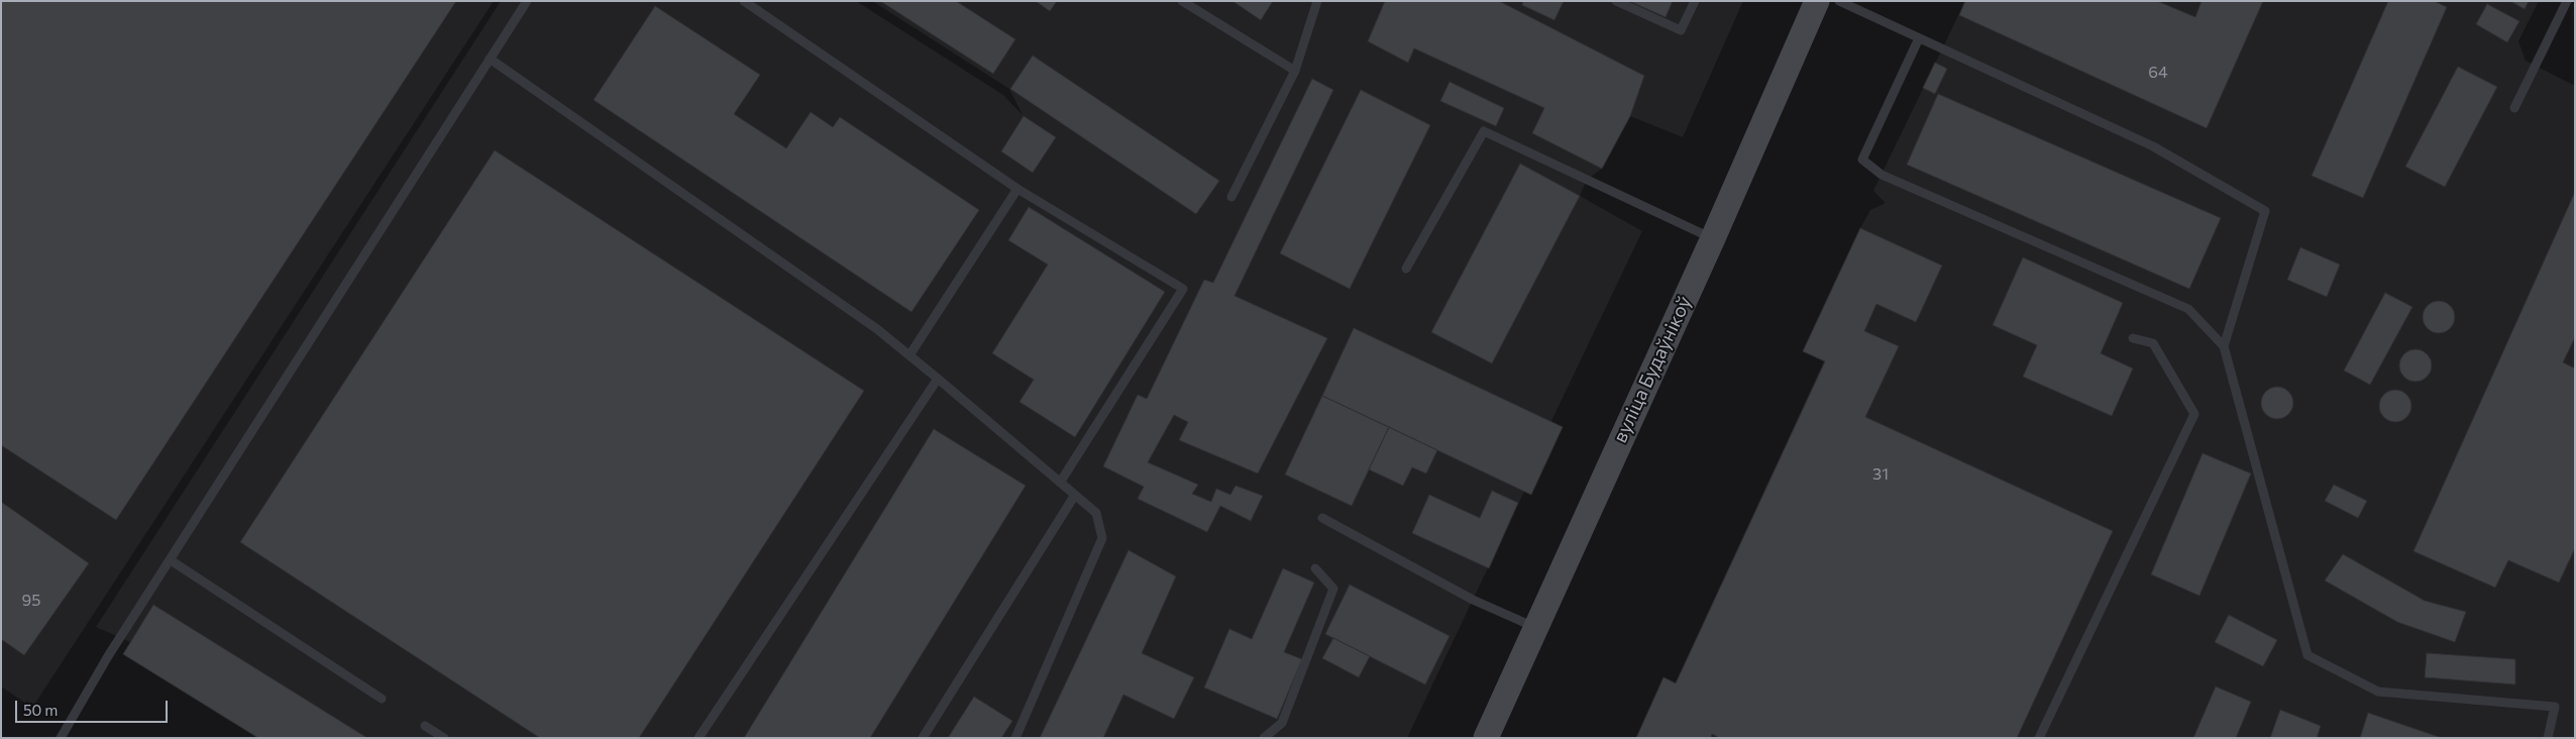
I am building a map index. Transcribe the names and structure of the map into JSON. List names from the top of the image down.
{
  "streets": {
    "main road": ["вуліца Будаўнікоў"]
  },
  "house_numbers": ["64", "31", "95"],
  "scale_bar": "50 m"
}
